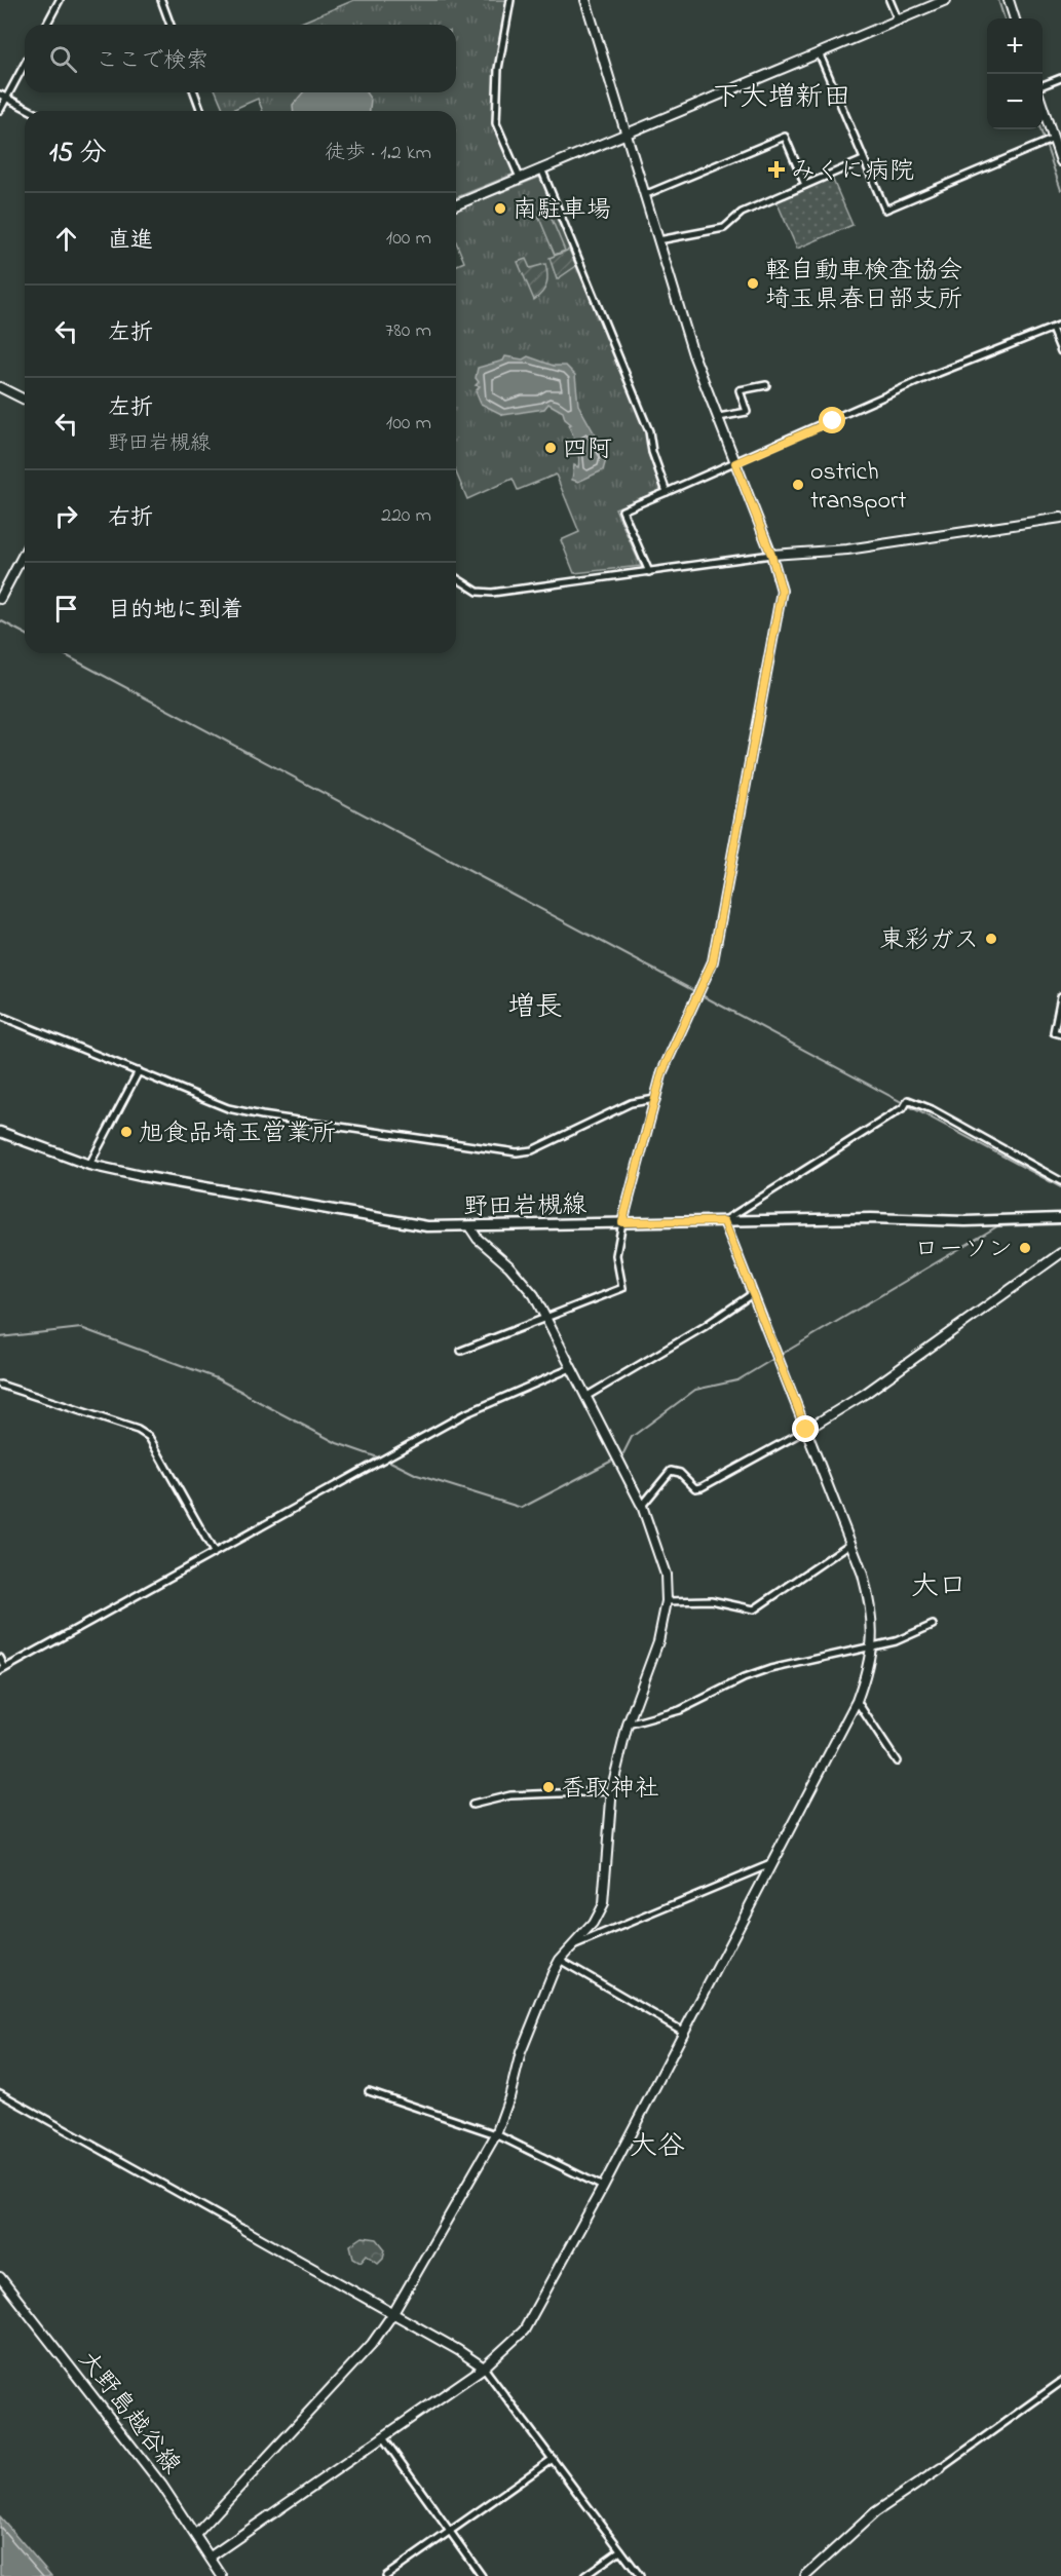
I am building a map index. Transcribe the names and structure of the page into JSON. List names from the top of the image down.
{
  "streets": {
    "main road": ["野田岩槻線"],
    "street": ["大野島越谷線"]
  },
  "districts": [
    "下大増新田",
    "増長",
    "大口",
    "大谷"
  ],
  "places": {
    "health": ["みくに病院"],
    "other": [
      "南駐車場",
      "軽自動車検査協会 埼玉県春日部支所",
      "四阿",
      "ostrich transport",
      "東彩ガス",
      "旭食品埼玉営業所",
      "ローソン",
      "香取神社"
    ]
  },
  "page": {
    "map_buttons": ["+", "−"],
    "search": "ここで検索",
    "heading": ["15 分", "徒歩 · 1.2 km"],
    "list": [
      ["直進", "100 m"],
      ["左折", "780 m"],
      ["左折", "野田岩槻線", "100 m"],
      ["右折", "220 m"],
      "目的地に到着"
    ]
  }
}
